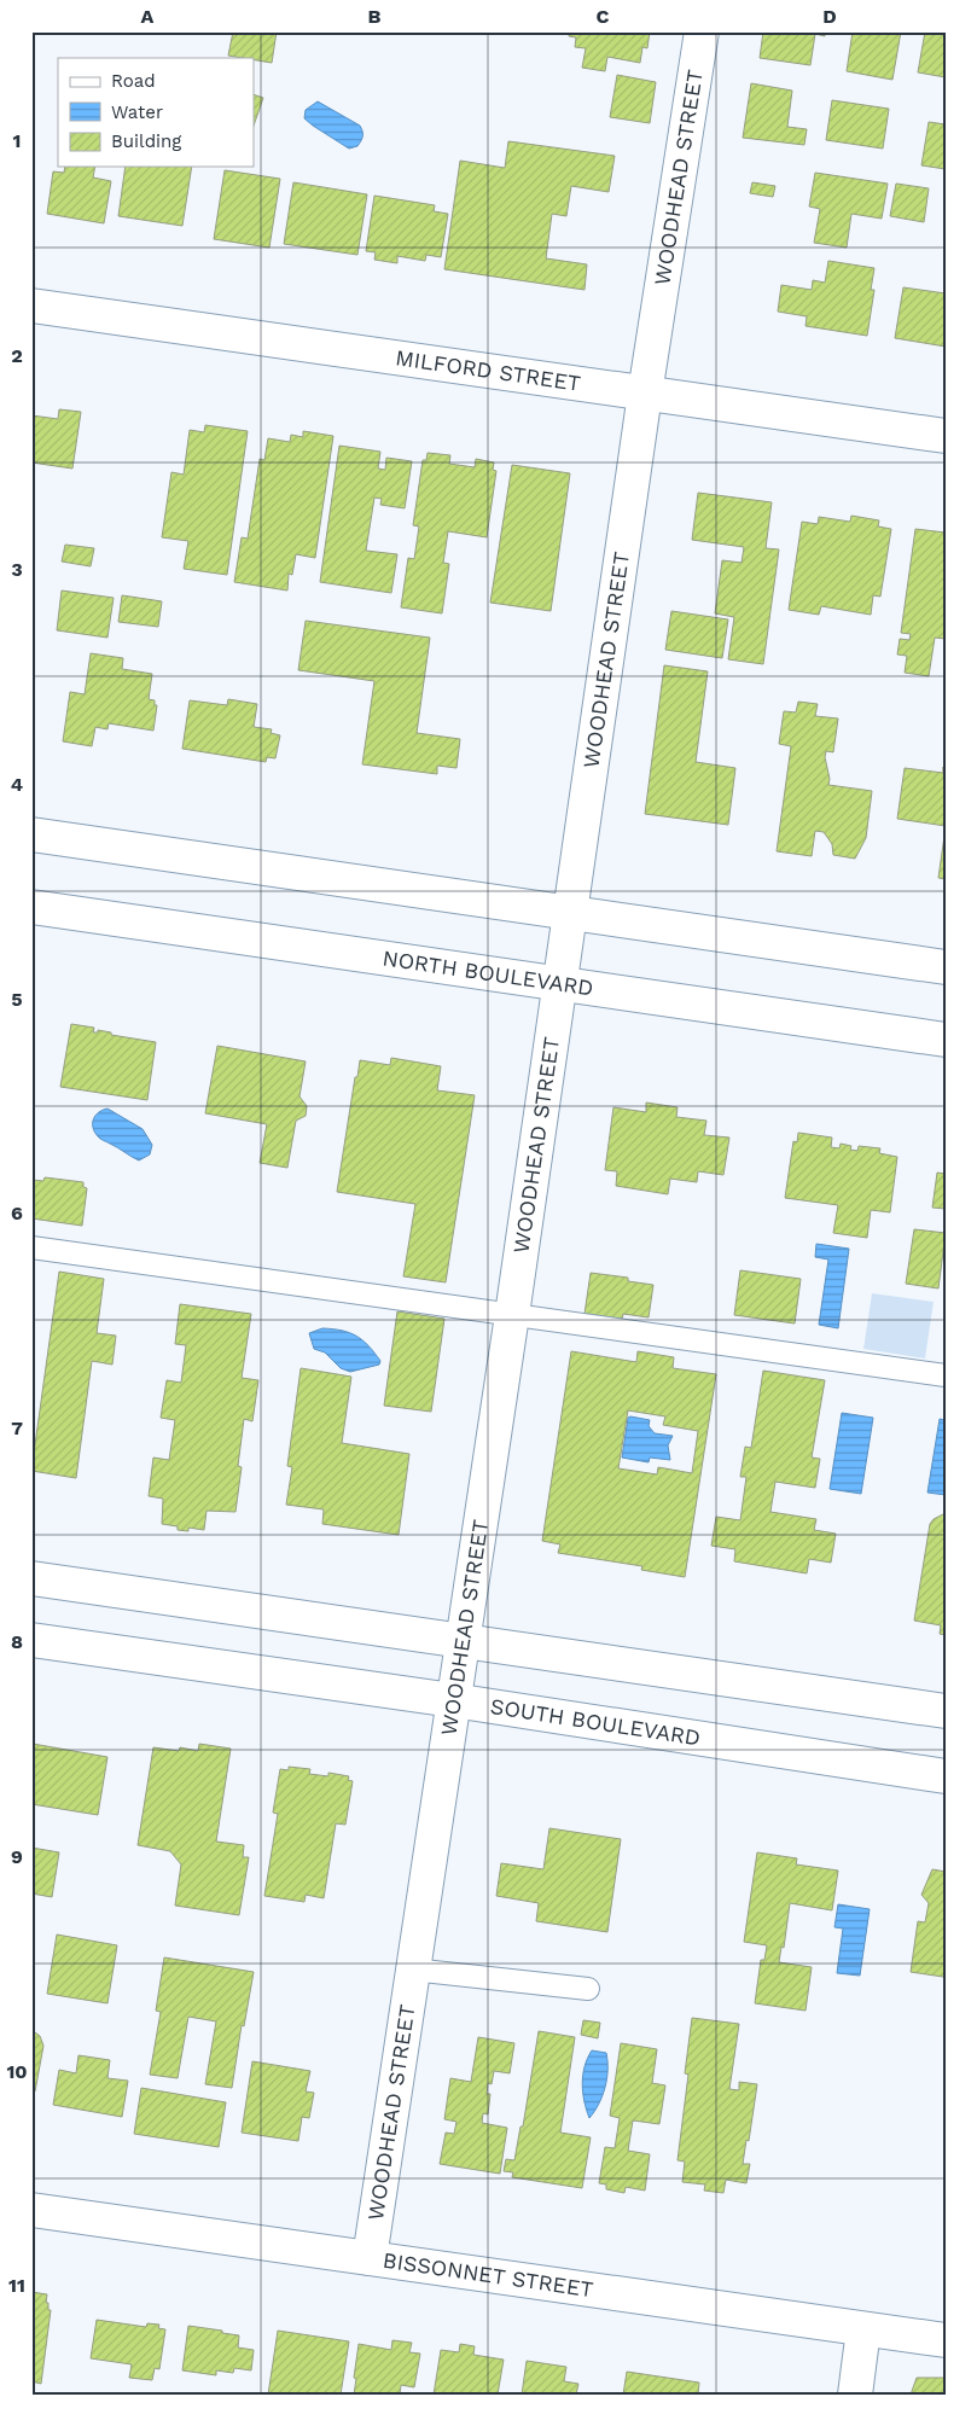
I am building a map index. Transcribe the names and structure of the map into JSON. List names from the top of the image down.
{
  "streets": {
    "street": [
      "WOODHEAD STREET",
      "MILFORD STREET",
      "NORTH BOULEVARD",
      "SOUTH BOULEVARD",
      "BISSONNET STREET"
    ]
  },
  "crossings": [
    ["WOODHEAD STREET", "MILFORD STREET"],
    ["WOODHEAD STREET", "NORTH BOULEVARD"],
    ["WOODHEAD STREET", "SOUTH BOULEVARD"],
    ["WOODHEAD STREET", "BISSONNET STREET"]
  ],
  "legend": ["Road", "Water", "Building"],
  "grid": {
    "columns": [
      "A",
      "B",
      "C",
      "D"
    ],
    "rows": [
      "1",
      "2",
      "3",
      "4",
      "5",
      "6",
      "7",
      "8",
      "9",
      "10",
      "11"
    ]
  }
}
